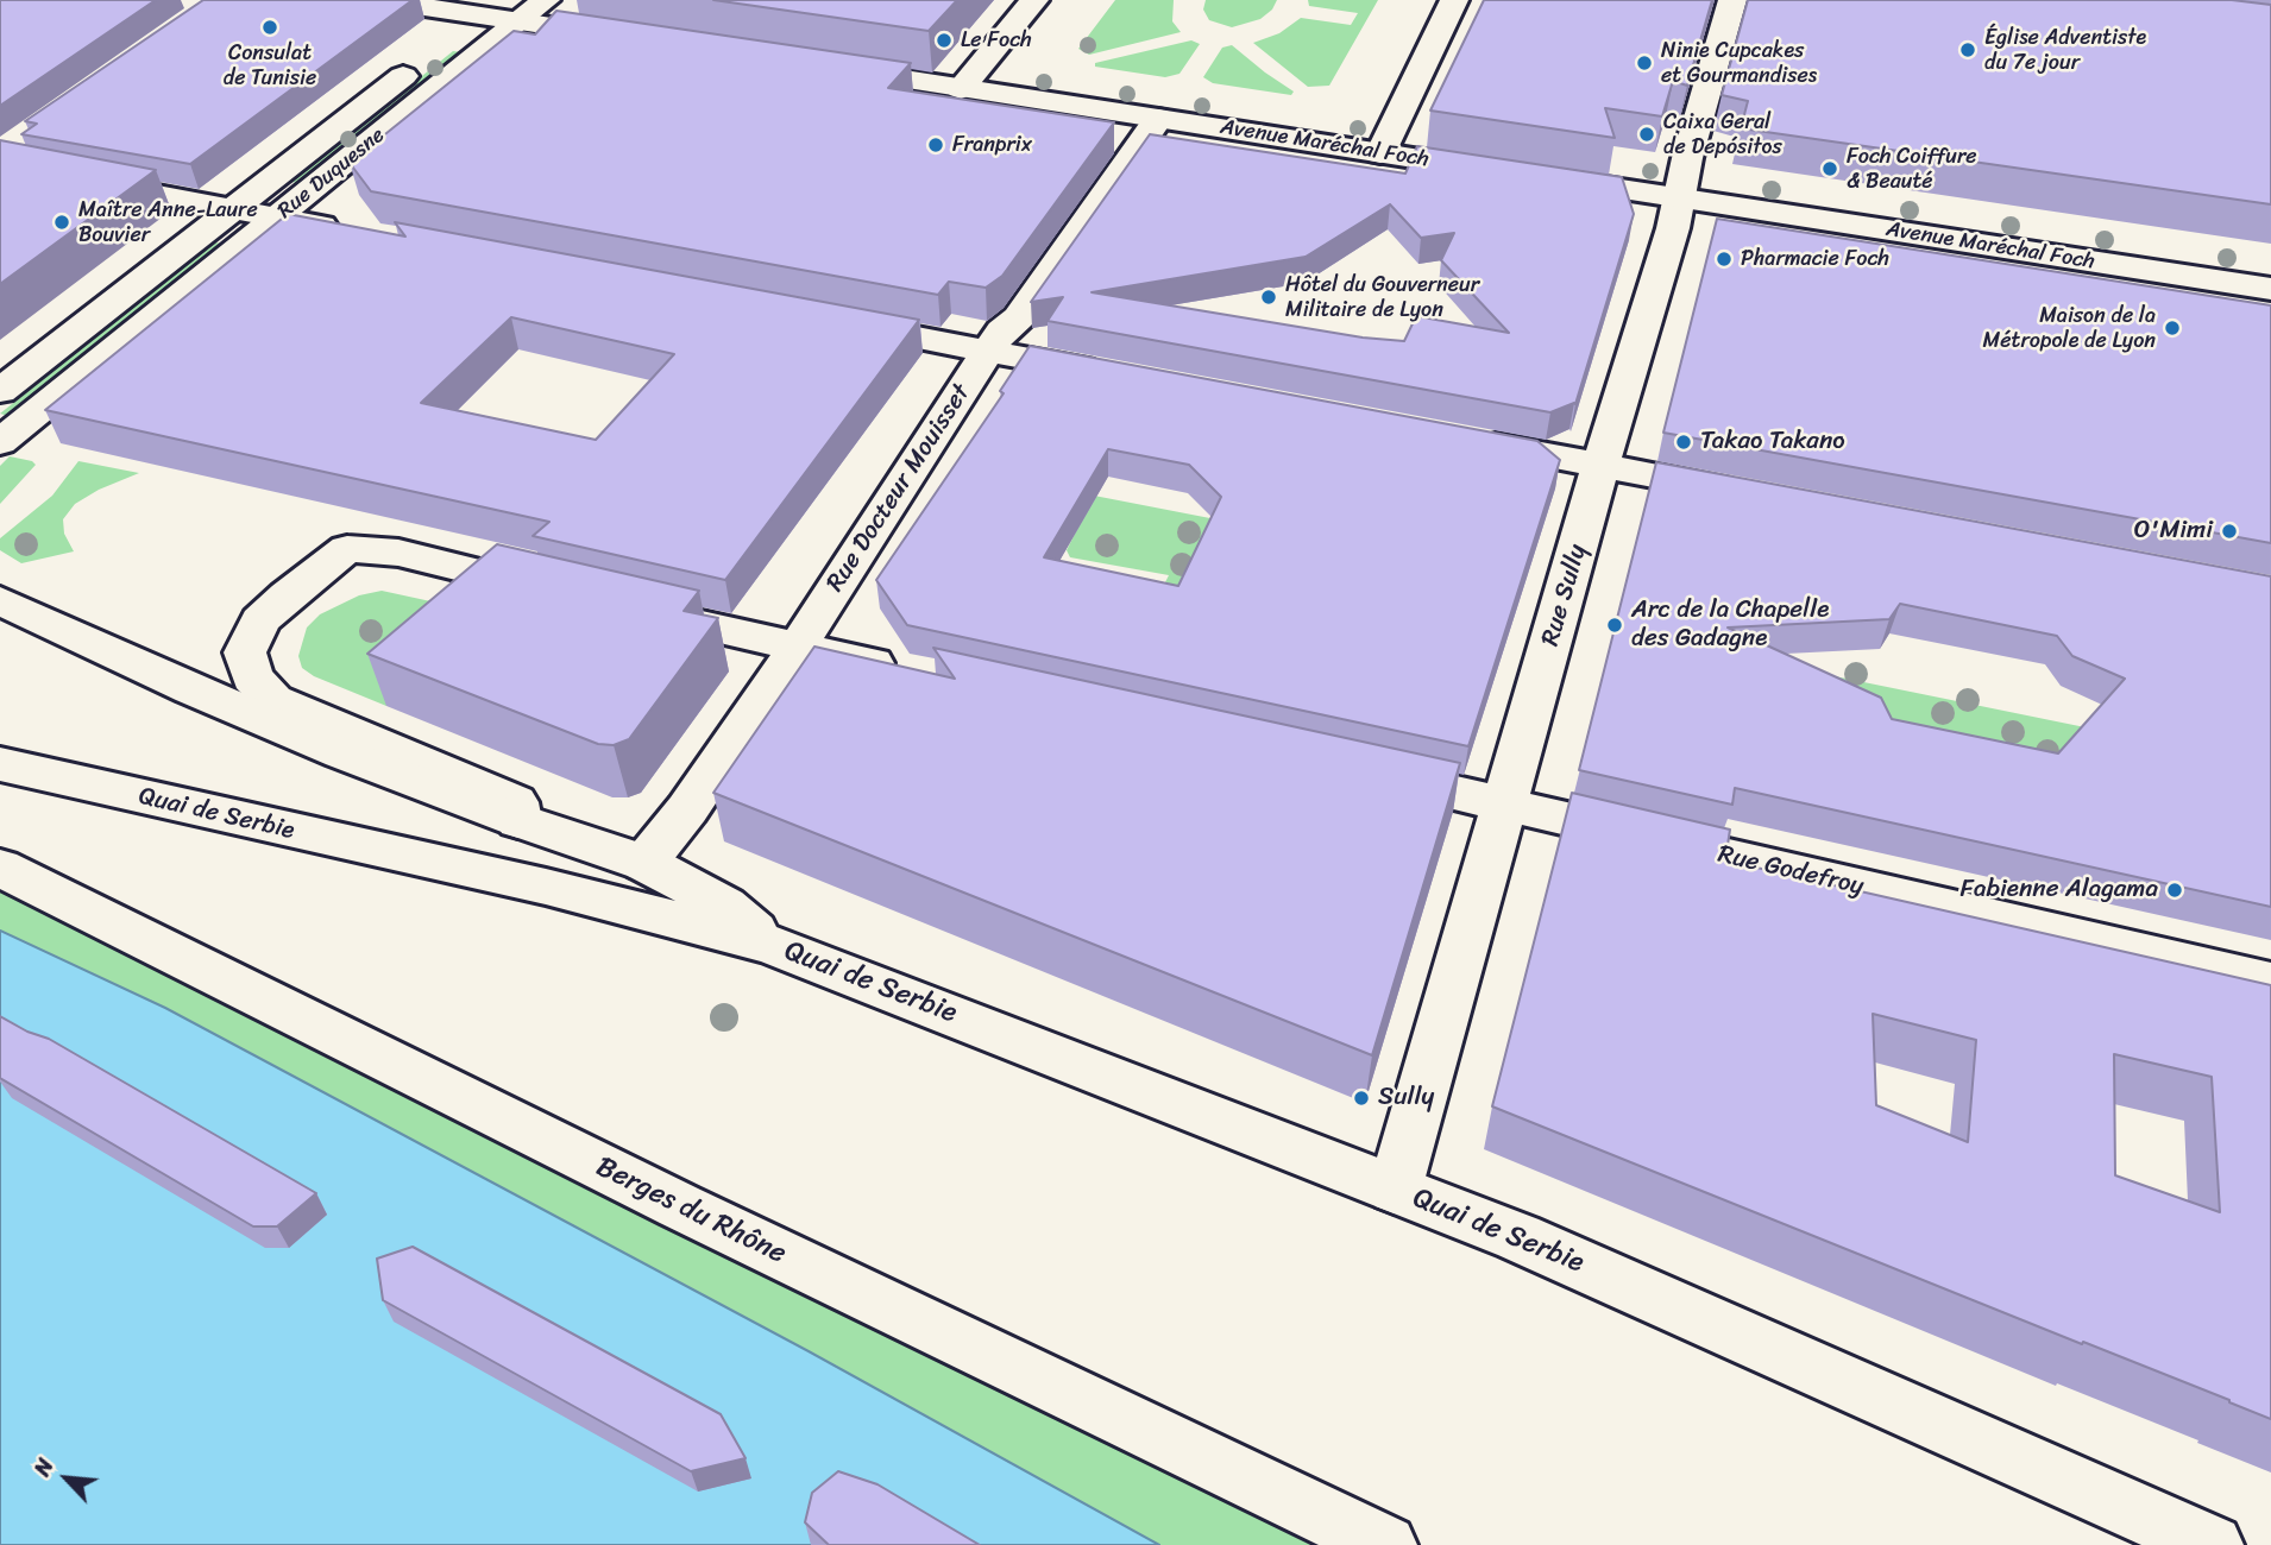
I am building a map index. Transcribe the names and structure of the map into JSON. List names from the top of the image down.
{
  "streets": {
    "street": [
      "Avenue Maréchal Foch",
      "Rue Duquesne",
      "Rue Docteur Mouisset",
      "Rue Sully",
      "Quai de Serbie",
      "Rue Godefroy",
      "Berges du Rhône"
    ]
  },
  "crossings": [
    ["Avenue Maréchal Foch", "Rue Docteur Mouisset"],
    ["Avenue Maréchal Foch", "Rue Sully"],
    ["Rue Docteur Mouisset", "Quai de Serbie"],
    ["Rue Sully", "Quai de Serbie"],
    ["Rue Sully", "Rue Godefroy"]
  ],
  "places": [
    "Consulat de Tunisie",
    "Le Foch",
    "Église Adventiste du 7e jour",
    "Ninie Cupcakes et Gourmandises",
    "Caixa Geral de Depósitos",
    "Franprix",
    "Foch Coiffure & Beauté",
    "Maître Anne-Laure Bouvier",
    "Pharmacie Foch",
    "Hôtel du Gouverneur Militaire de Lyon",
    "Maison de la Métropole de Lyon",
    "Takao Takano",
    "O'Mimi",
    "Arc de la Chapelle des Gadagne",
    "Fabienne Alagama",
    "Sully"
  ],
  "north": "top left"
}
